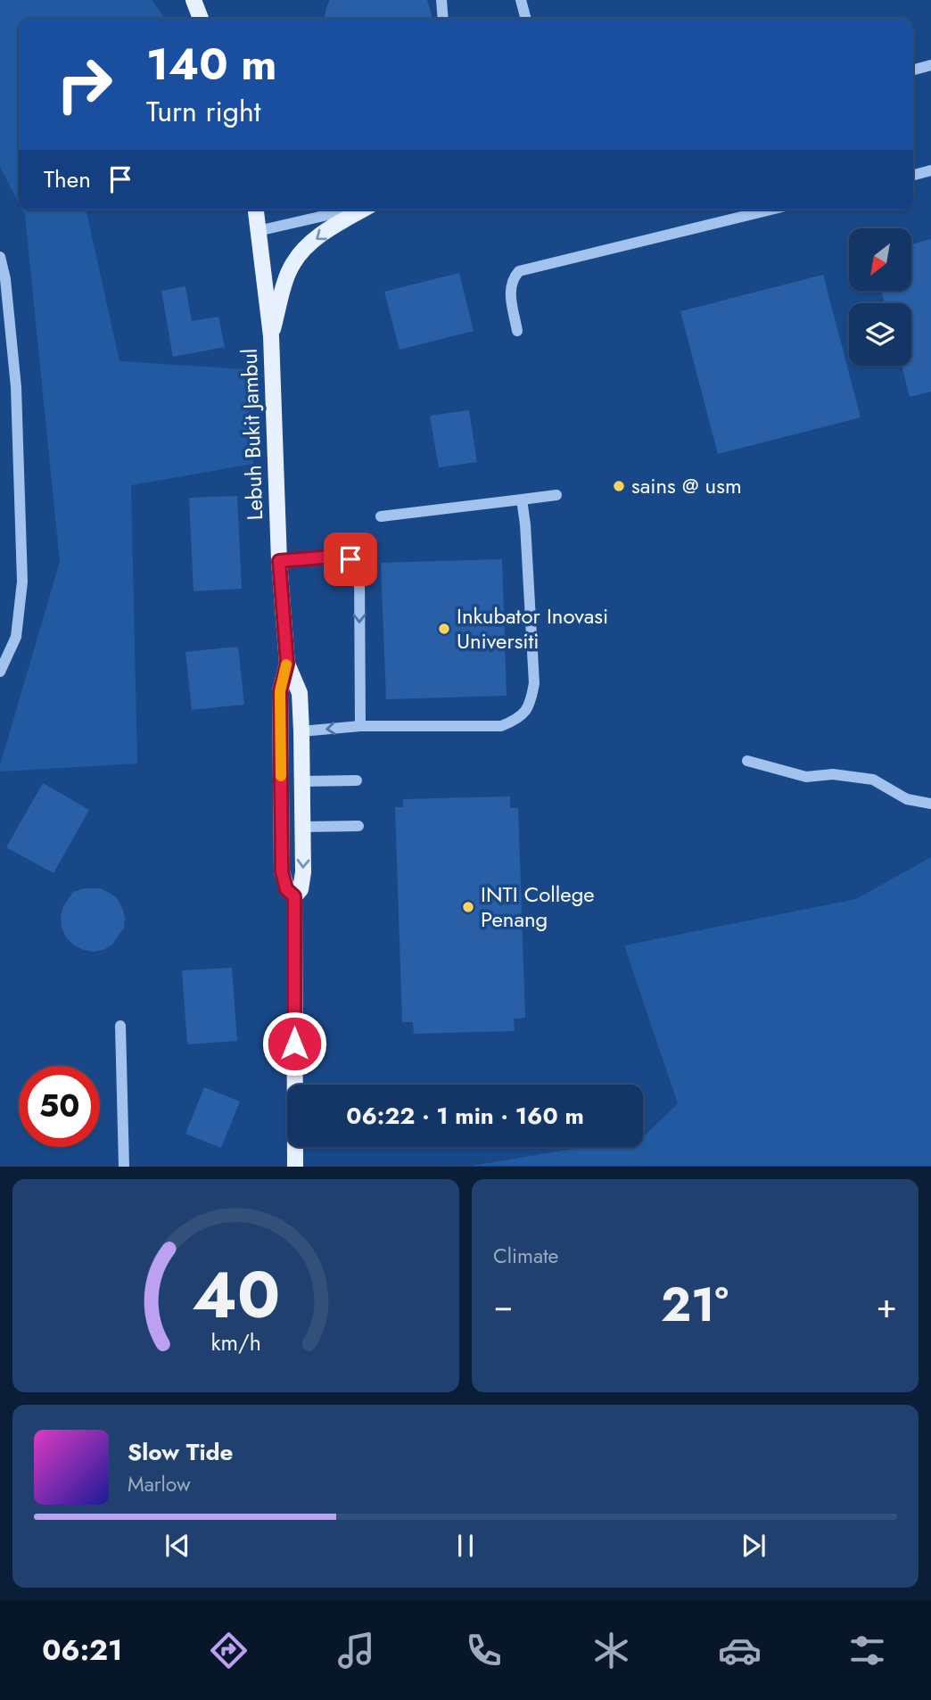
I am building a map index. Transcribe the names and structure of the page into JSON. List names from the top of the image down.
{
  "streets": {
    "main road": ["Lebuh Bukit Jambul"]
  },
  "places": ["sains @ usm", "Inkubator Inovasi Universiti", "INTI College Penang"],
  "north": "bottom left",
  "page": {
    "turn": ["140 m", "Turn right"],
    "then": "Then",
    "limit": "50",
    "trip": "06:22 · 1 min · 160 m",
    "tile": "Climate",
    "heat": ["−", "21°", "+"],
    "song": ["Slow Tide", "Marlow"],
    "tabs": "06:21",
    "gauge": ["40", "km/h"]
  }
}
